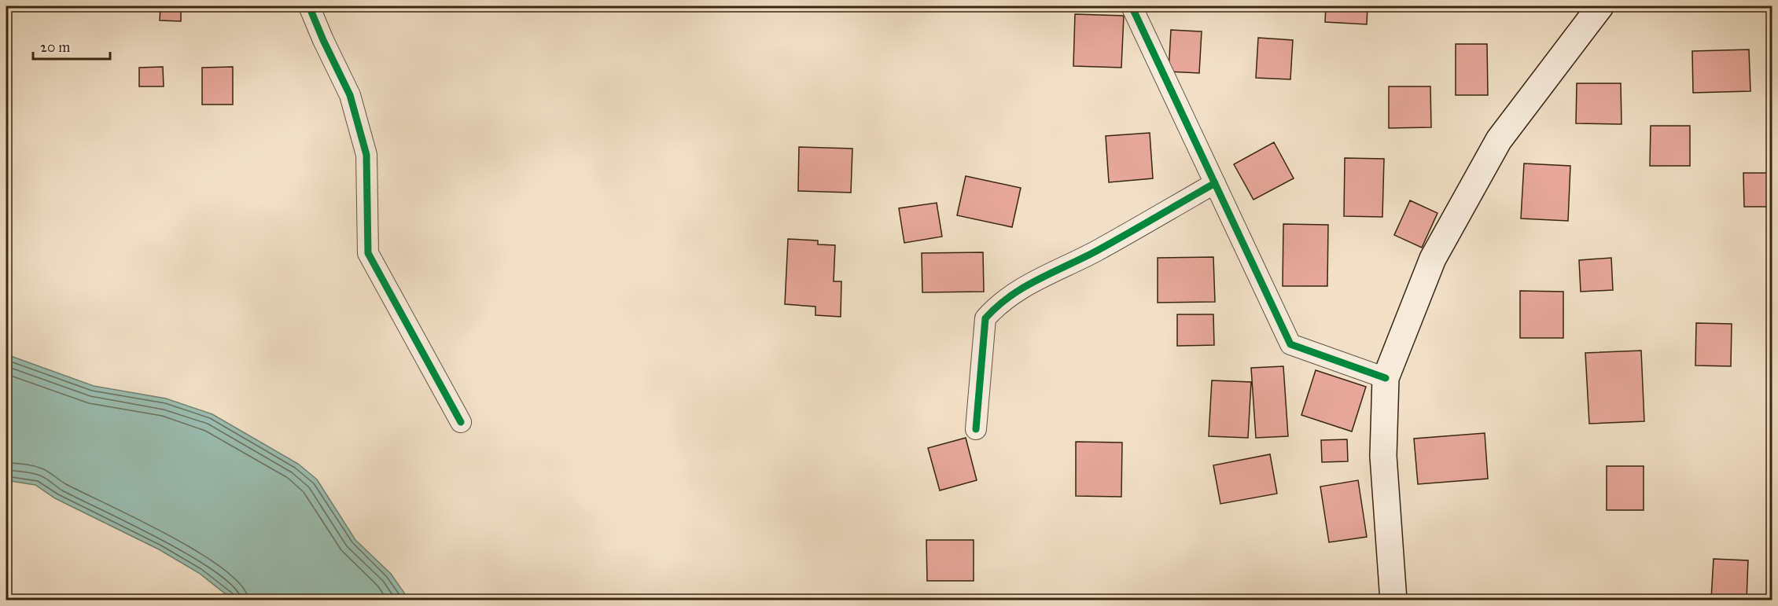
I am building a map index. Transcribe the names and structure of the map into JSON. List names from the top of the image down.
{
  "scale_bar": "20 m"
}
